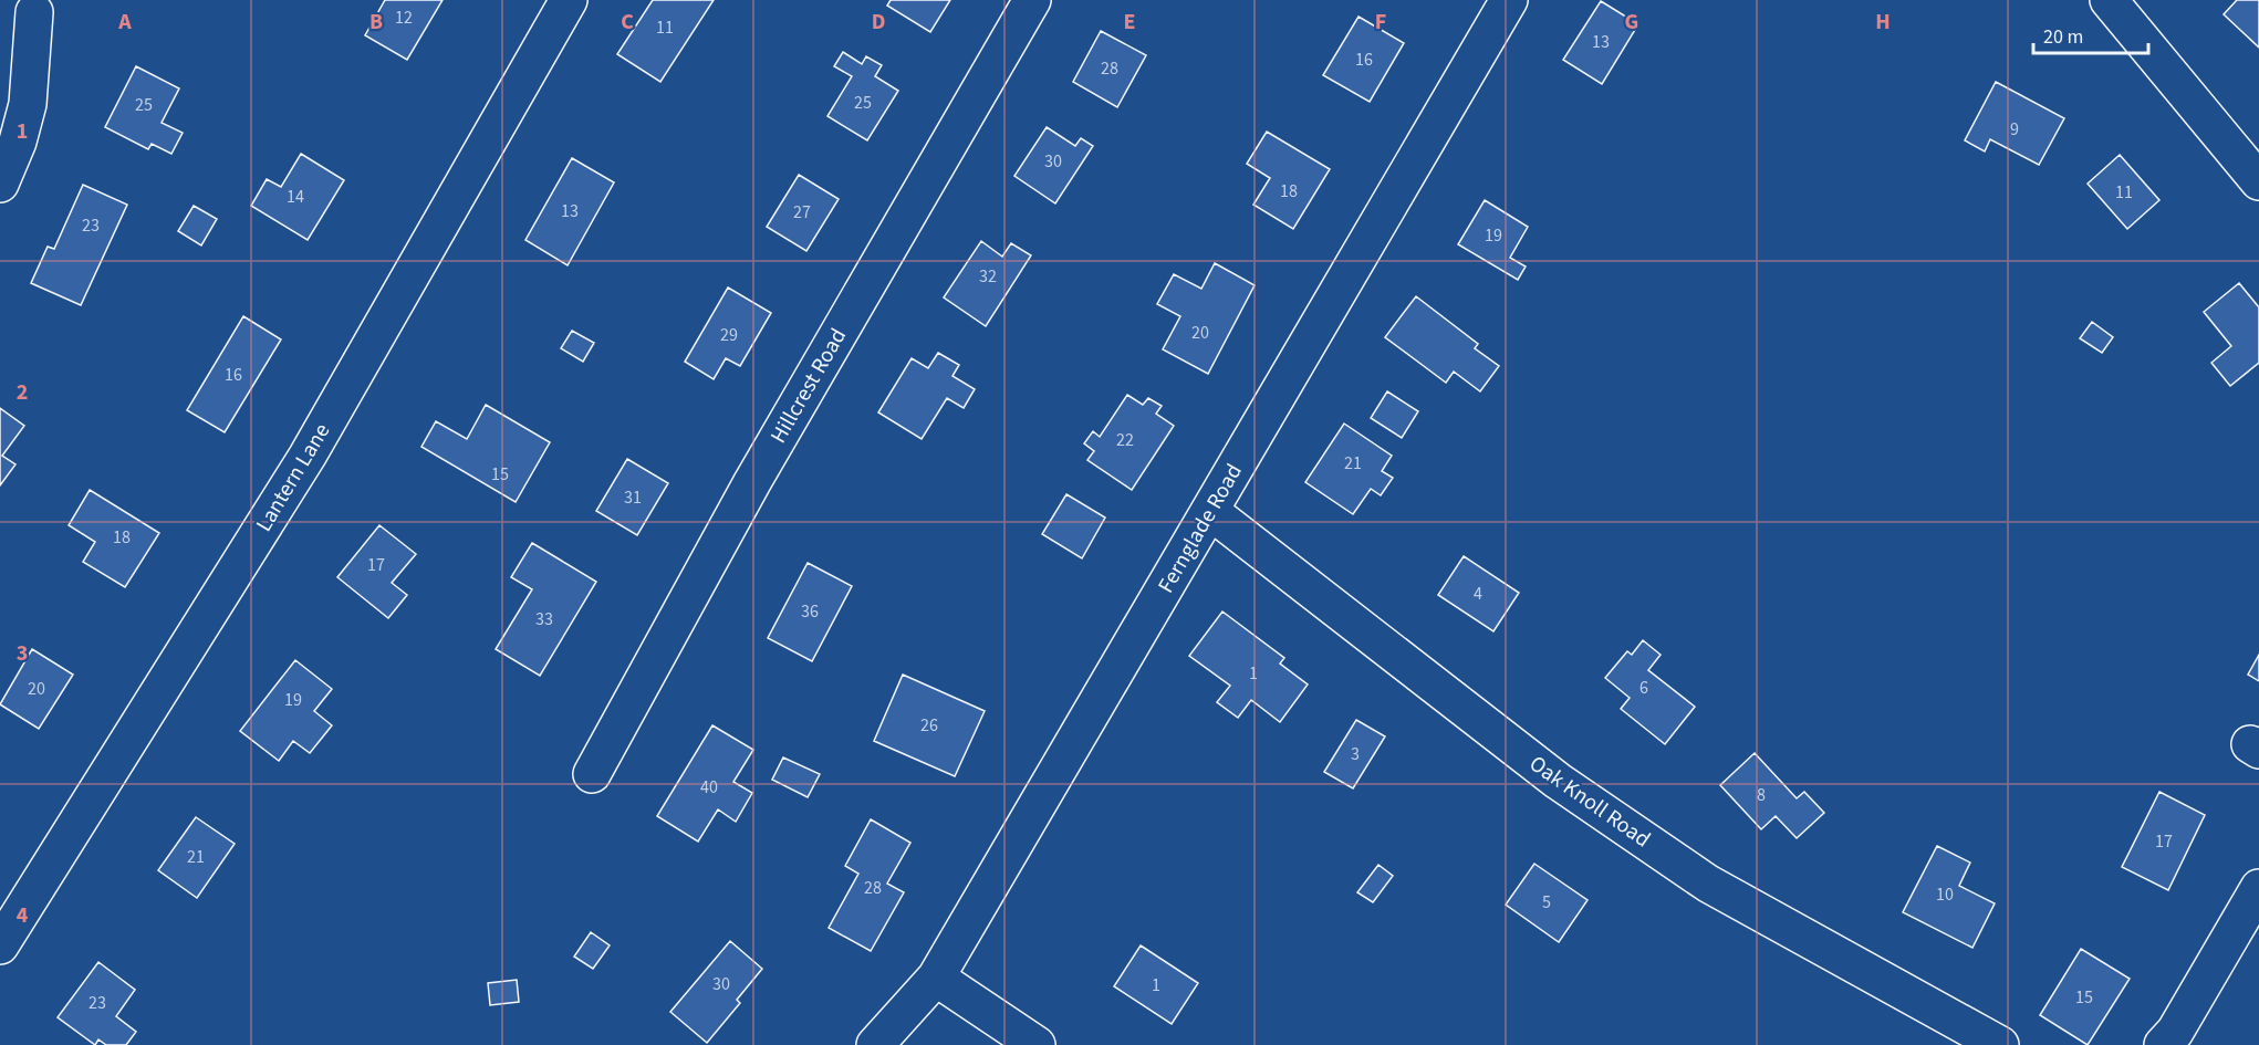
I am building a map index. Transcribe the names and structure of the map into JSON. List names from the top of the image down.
{
  "streets": {
    "street": [
      "Hillcrest Road",
      "Lantern Lane",
      "Fernglade Road",
      "Oak Knoll Road"
    ]
  },
  "crossings": [
    ["Fernglade Road", "Oak Knoll Road"]
  ],
  "house_numbers": [
    "12",
    "11",
    "13",
    "16",
    "28",
    "25",
    "25",
    "9",
    "30",
    "18",
    "11",
    "14",
    "13",
    "27",
    "23",
    "19",
    "32",
    "20",
    "29",
    "16",
    "22",
    "21",
    "15",
    "31",
    "18",
    "17",
    "4",
    "36",
    "33",
    "1",
    "6",
    "20",
    "19",
    "26",
    "3",
    "40",
    "8",
    "17",
    "21",
    "28",
    "10",
    "5",
    "30",
    "1",
    "15",
    "23"
  ],
  "scale_bar": "20 m",
  "grid": {
    "columns": [
      "A",
      "B",
      "C",
      "D",
      "E",
      "F",
      "G",
      "H"
    ],
    "rows": [
      "1",
      "2",
      "3",
      "4"
    ]
  }
}
